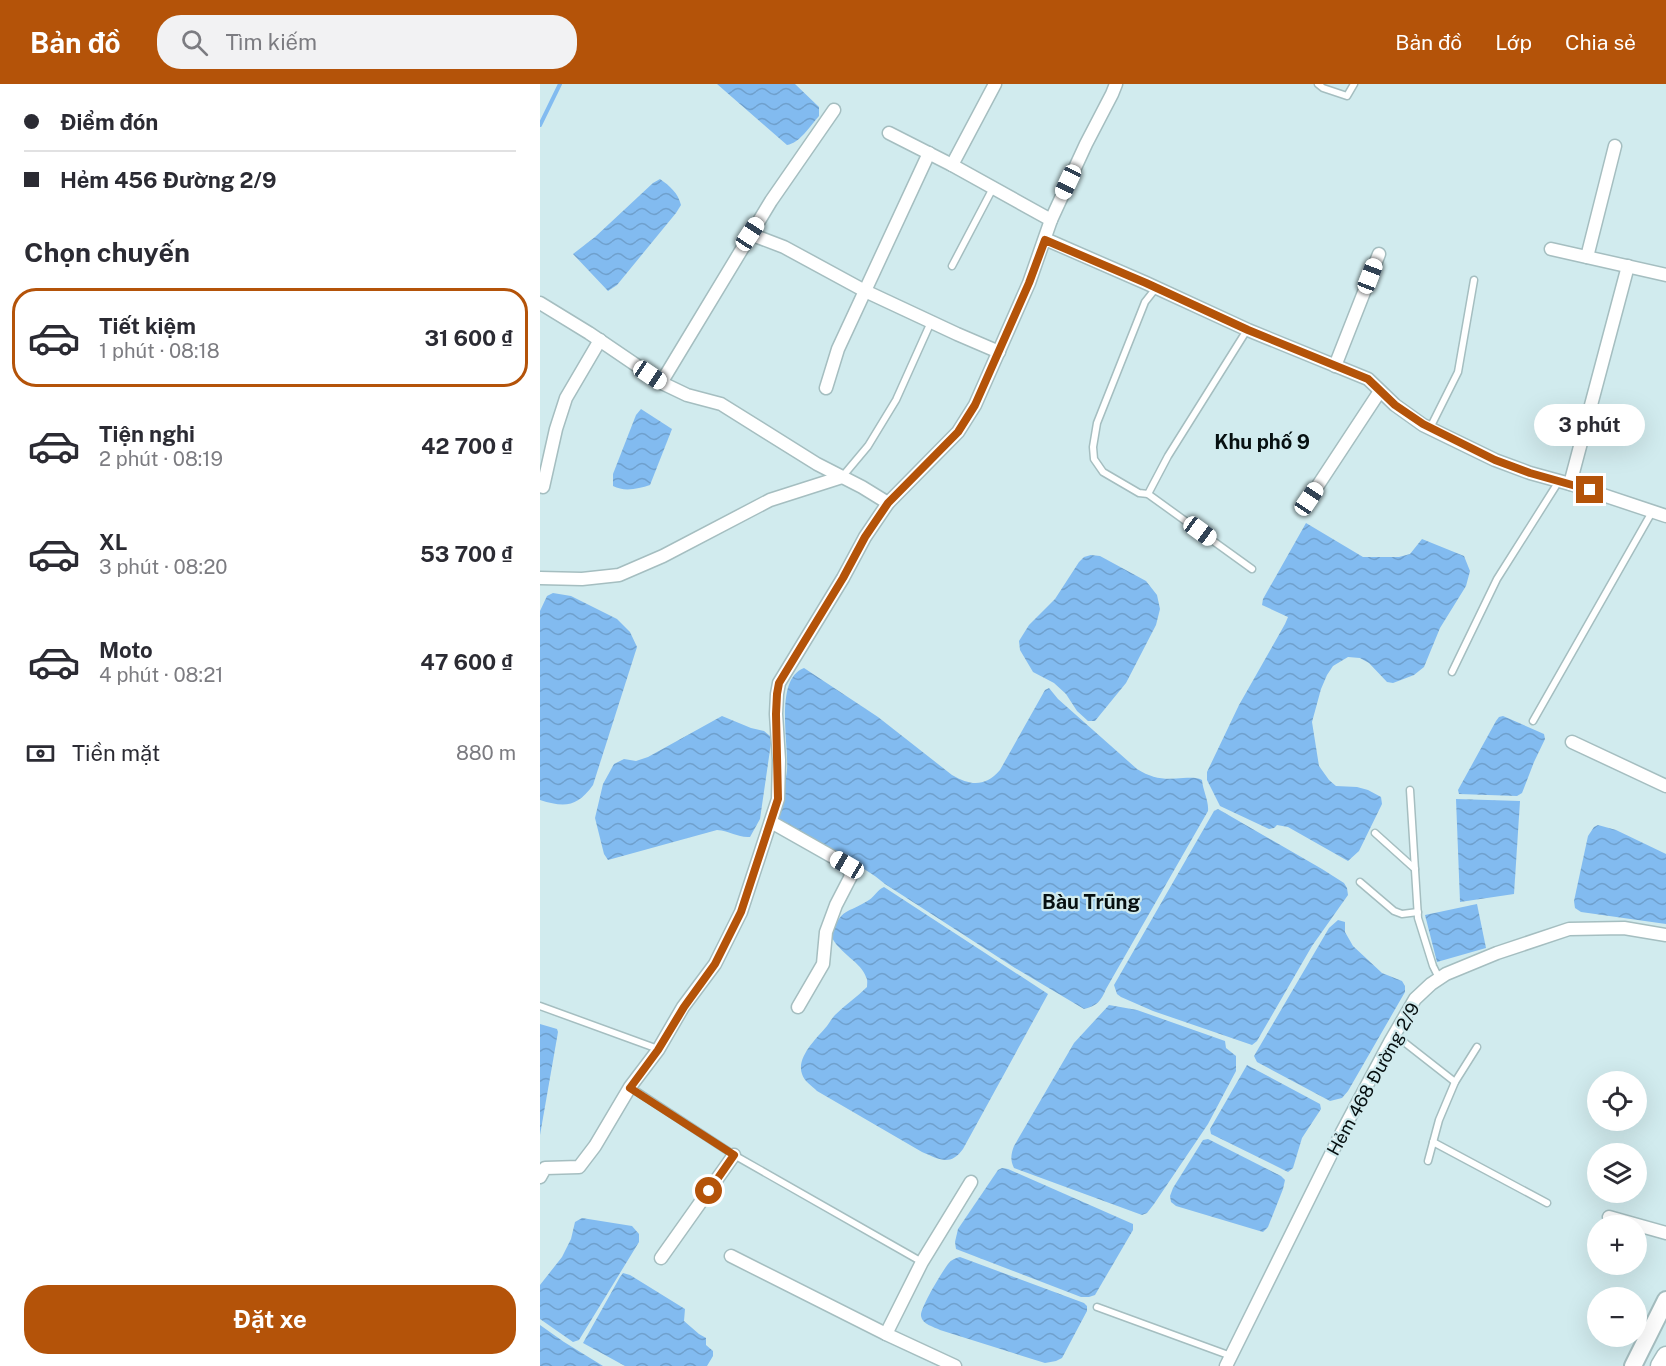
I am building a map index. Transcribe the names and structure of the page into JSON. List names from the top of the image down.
{
  "streets": {
    "street": ["Hẻm 468 Đường 2/9"]
  },
  "districts": ["Khu phố 9", "Bàu Trũng"],
  "page": {
    "header": "Bản đồ",
    "search": "Tìm kiếm",
    "nav": ["Bản đồ", "Lớp", "Chia sẻ"],
    "banner": ["Điểm đón", "Hẻm 456 Đường 2/9"],
    "heading": "Chọn chuyến",
    "list": [
      {
        "name": "Tiết kiệm",
        "note": "1 phút · 08:18",
        "value": "31 600 ₫"
      },
      {
        "name": "Tiện nghi",
        "note": "2 phút · 08:19",
        "value": "42 700 ₫"
      },
      {
        "name": "XL",
        "note": "3 phút · 08:20",
        "value": "53 700 ₫"
      },
      {
        "name": "Moto",
        "note": "4 phút · 08:21",
        "value": "47 600 ₫"
      }
    ],
    "bubble": "3 phút",
    "pay": ["Tiền mặt", "880 m"],
    "map_buttons": ["+", "−"],
    "buttons": "Đặt xe"
  }
}
